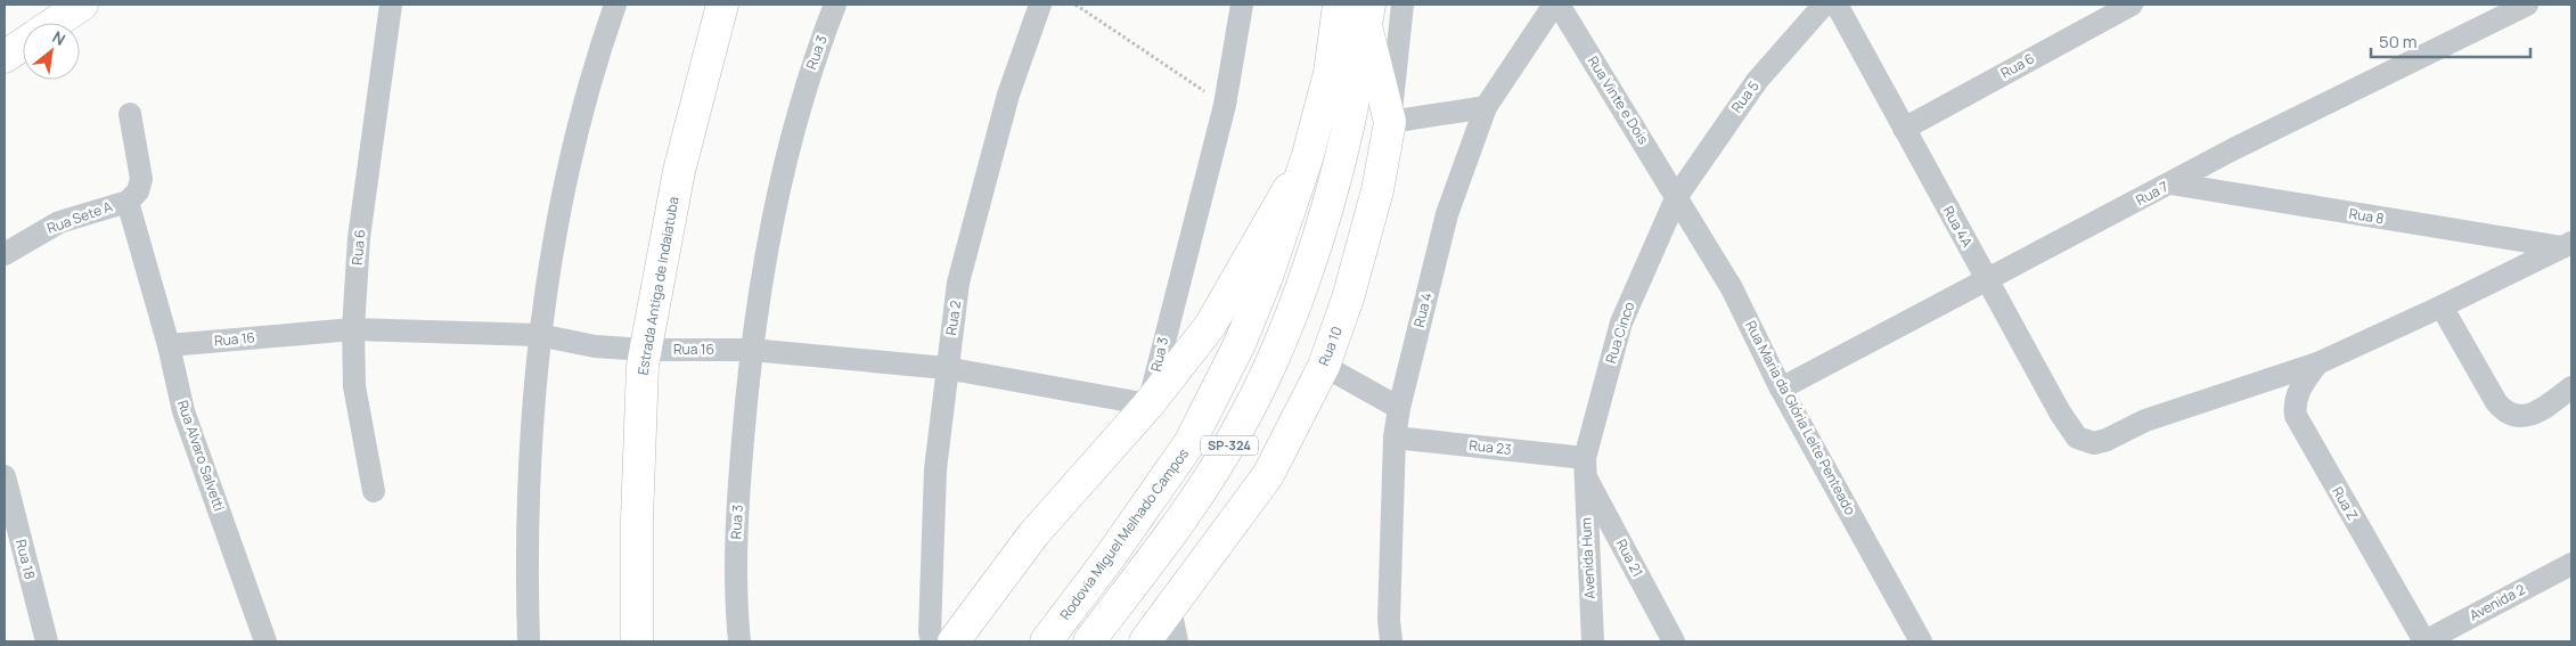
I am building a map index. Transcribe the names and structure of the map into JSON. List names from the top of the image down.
{
  "streets": {
    "main road": [
      "Rua 3",
      "Estrada Antiga de Indaiatuba",
      "Rua 10",
      "SP-324",
      "Rodovia Miguel Melhado Campos"
    ],
    "street": [
      "Rua 6",
      "Rua 5",
      "Rua Vinte e Dois",
      "Rua 7",
      "Rua 8",
      "Rua Sete A",
      "Rua 4A",
      "Rua 4",
      "Rua 2",
      "Rua Cinco",
      "Rua 16",
      "Rua Maria da Glória Leite Penteado",
      "Rua 23",
      "Rua Alvaro Salvetti",
      "Rua Z",
      "Avenida Hum",
      "Rua 21",
      "Rua 18",
      "Avenida 2"
    ]
  },
  "crossings": [
    ["Rua 3", "Rua 16"],
    ["Rua 6", "Rua 4A"],
    ["Rua 6", "Rua 16"],
    ["Rua 5", "Rua Vinte e Dois"],
    ["Rua 5", "Rua Cinco"],
    ["Rua 5", "Rua Maria da Glória Leite Penteado"],
    ["Rua Vinte e Dois", "Rua 4"],
    ["Rua Vinte e Dois", "Rua Cinco"],
    ["Rua Vinte e Dois", "Rua Maria da Glória Leite Penteado"],
    ["Rua 7", "Rua 8"],
    ["Rua 7", "Rua 4A"],
    ["Rua 7", "Rua Maria da Glória Leite Penteado"],
    ["Rua 8", "Rua 4A"],
    ["Rua 8", "Rua Z"],
    ["Rua Sete A", "Rua Alvaro Salvetti"],
    ["Estrada Antiga de Indaiatuba", "Rua 16"],
    ["Rua 4", "Rua 23"],
    ["Rua 2", "Rua 16"],
    ["Rua Cinco", "Rua Maria da Glória Leite Penteado"],
    ["Rua Cinco", "Rua 23"],
    ["Rua Cinco", "Avenida Hum"],
    ["Rua Cinco", "Rua 21"],
    ["Rua 16", "Rua Alvaro Salvetti"],
    ["Rua 23", "Avenida Hum"],
    ["Rua 23", "Rua 21"],
    ["Rua Z", "Avenida 2"],
    ["Avenida Hum", "Rua 21"]
  ],
  "scale_bar": "50 m",
  "north": "top right"
}
